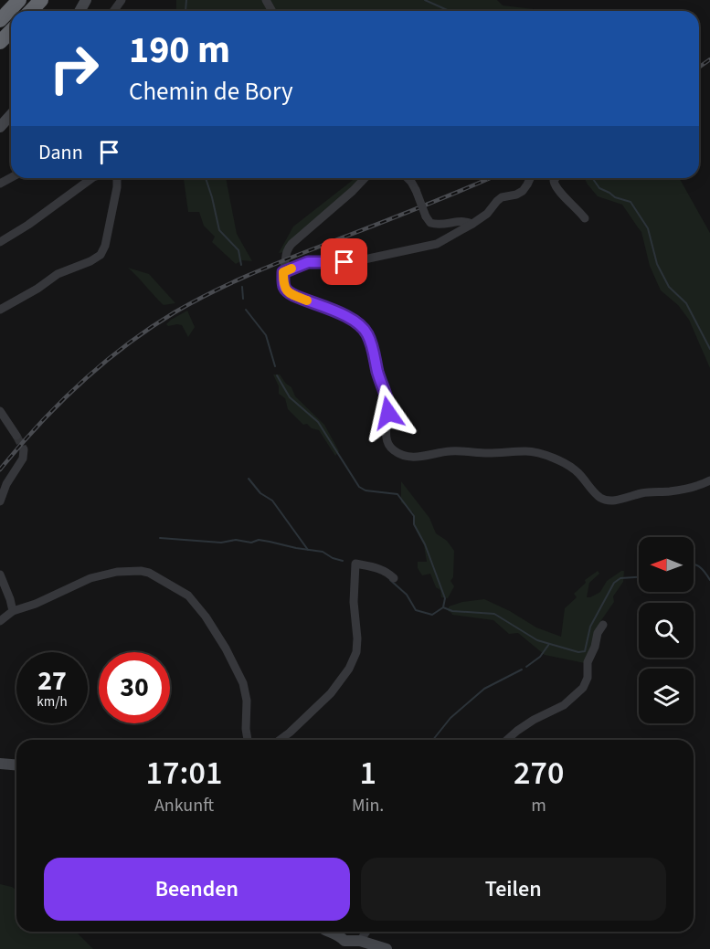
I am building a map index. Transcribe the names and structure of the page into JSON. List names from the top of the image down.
{
  "north": "left",
  "page": {
    "turn": ["190 m", "Chemin de Bory"],
    "then": "Dann",
    "speed": "27 km/h",
    "limit": "30",
    "eta": [
      "17:01",
      "Ankunft",
      "1",
      "Min.",
      "270",
      "m"
    ],
    "buttons": ["Beenden", "Teilen"]
  }
}
